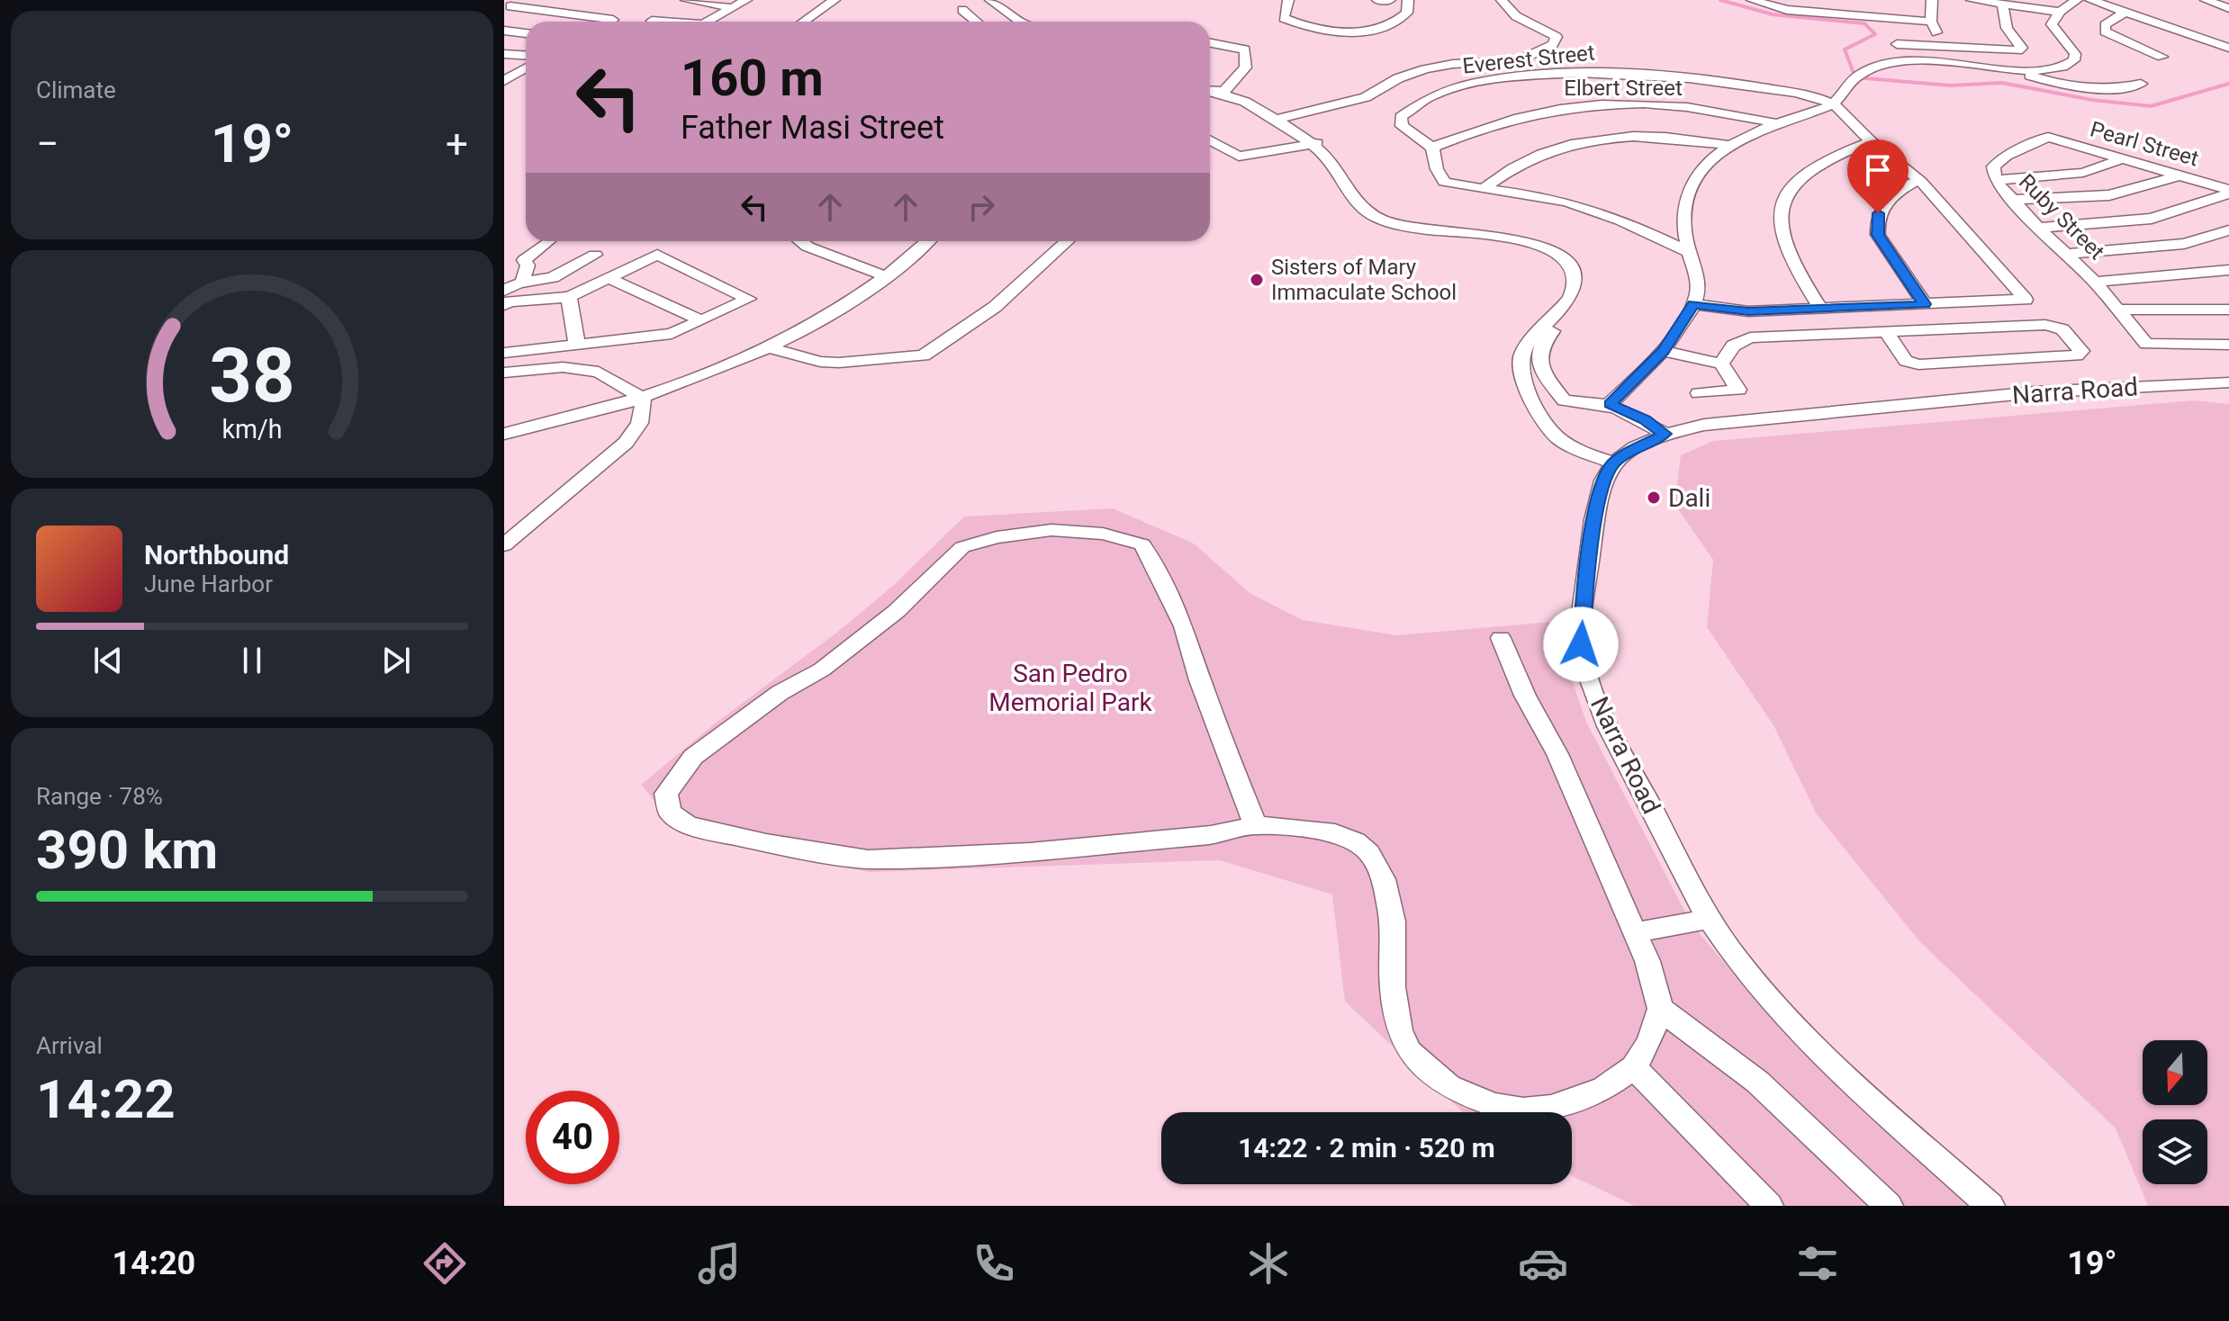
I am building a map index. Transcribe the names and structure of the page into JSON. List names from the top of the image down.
{
  "streets": {
    "street": [
      "Everest Street",
      "Elbert Street",
      "Pearl Street",
      "Ruby Street",
      "Narra Road"
    ]
  },
  "crossings": [
    ["Everest Street", "Elbert Street"],
    ["Pearl Street", "Ruby Street"]
  ],
  "parks": ["San Pedro Memorial Park"],
  "places": ["Sisters of Mary Immaculate School", "Dali"],
  "north": "bottom",
  "page": {
    "tile": [
      "Climate",
      ["Range · 78%", "390 km"],
      ["Arrival", "14:22"]
    ],
    "turn": ["160 m", "Father Masi Street"],
    "heat": ["−", "19°", "+"],
    "song": ["Northbound", "June Harbor"],
    "limit": "40",
    "trip": "14:22 · 2 min · 520 m",
    "tabs": ["14:20", "19°"],
    "gauge": ["38", "km/h"]
  }
}
